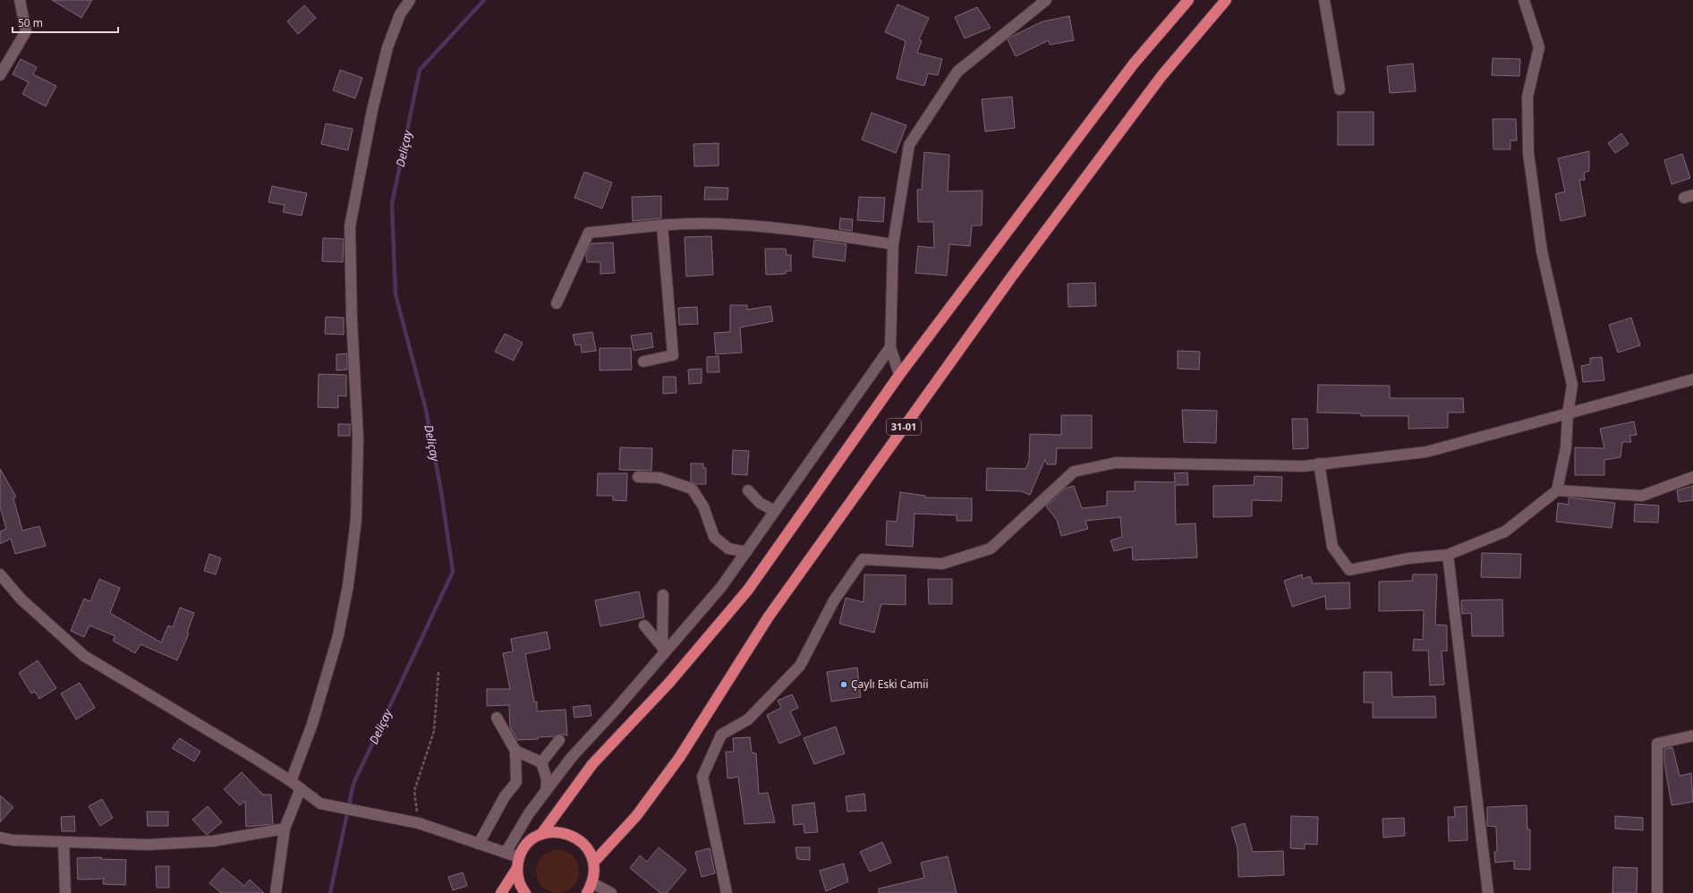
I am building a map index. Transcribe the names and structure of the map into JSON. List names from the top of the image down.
{
  "streets": {
    "highway": ["31-01"]
  },
  "water": ["Deliçay"],
  "places": ["Çaylı Eski Camii"],
  "scale_bar": "50 m"
}
